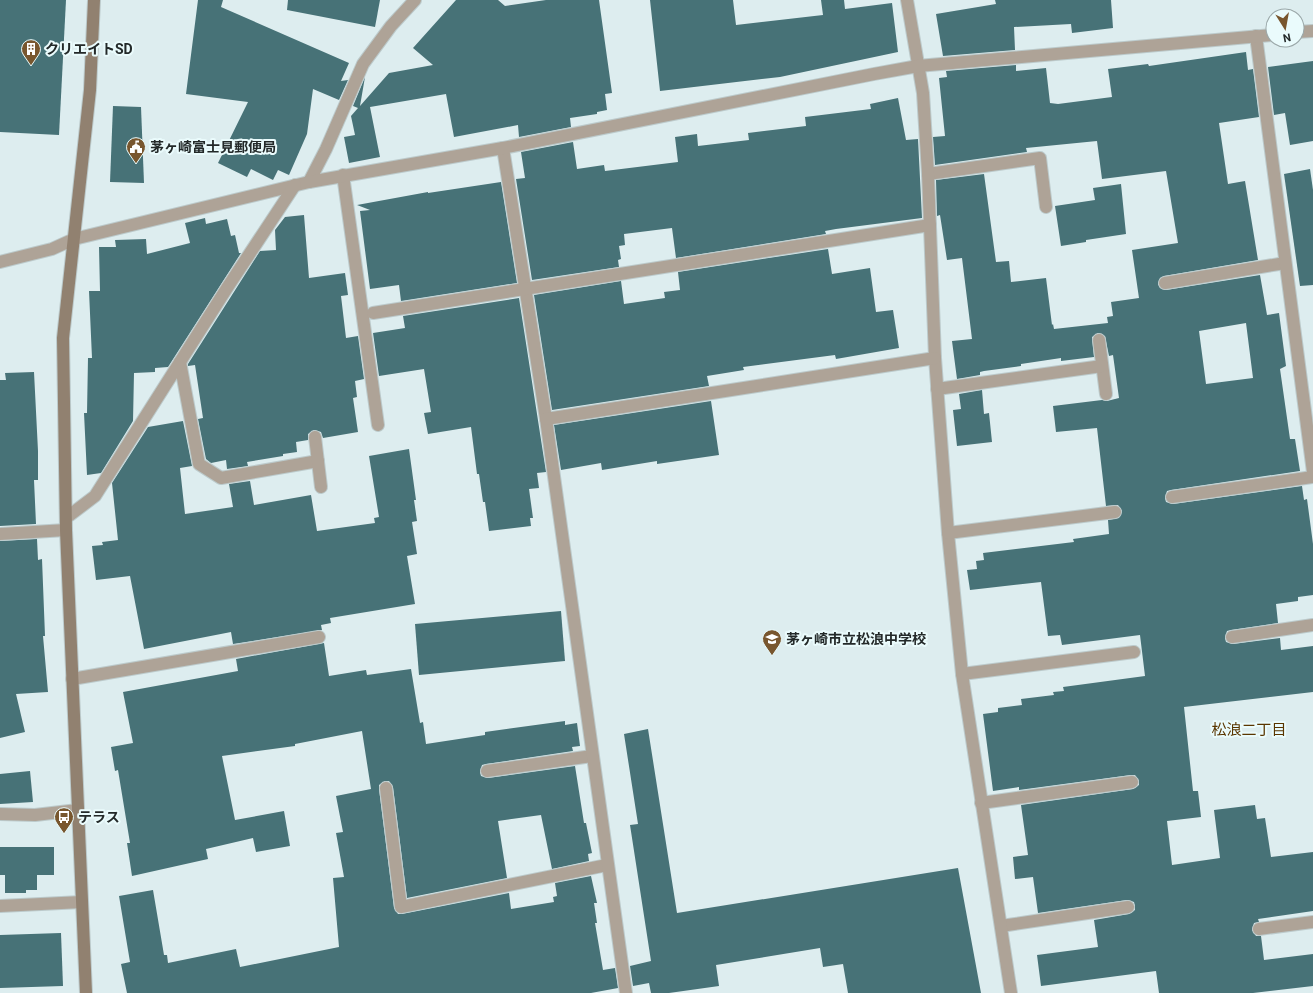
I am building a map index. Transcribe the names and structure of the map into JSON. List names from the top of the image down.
{
  "districts": ["松浪二丁目"],
  "places": {
    "building": ["クリエイトSD"],
    "public building": ["茅ヶ崎富士見郵便局"],
    "school or university": ["茅ヶ崎市立松浪中学校"],
    "bus stop": ["テラス"]
  },
  "north": "bottom"
}
